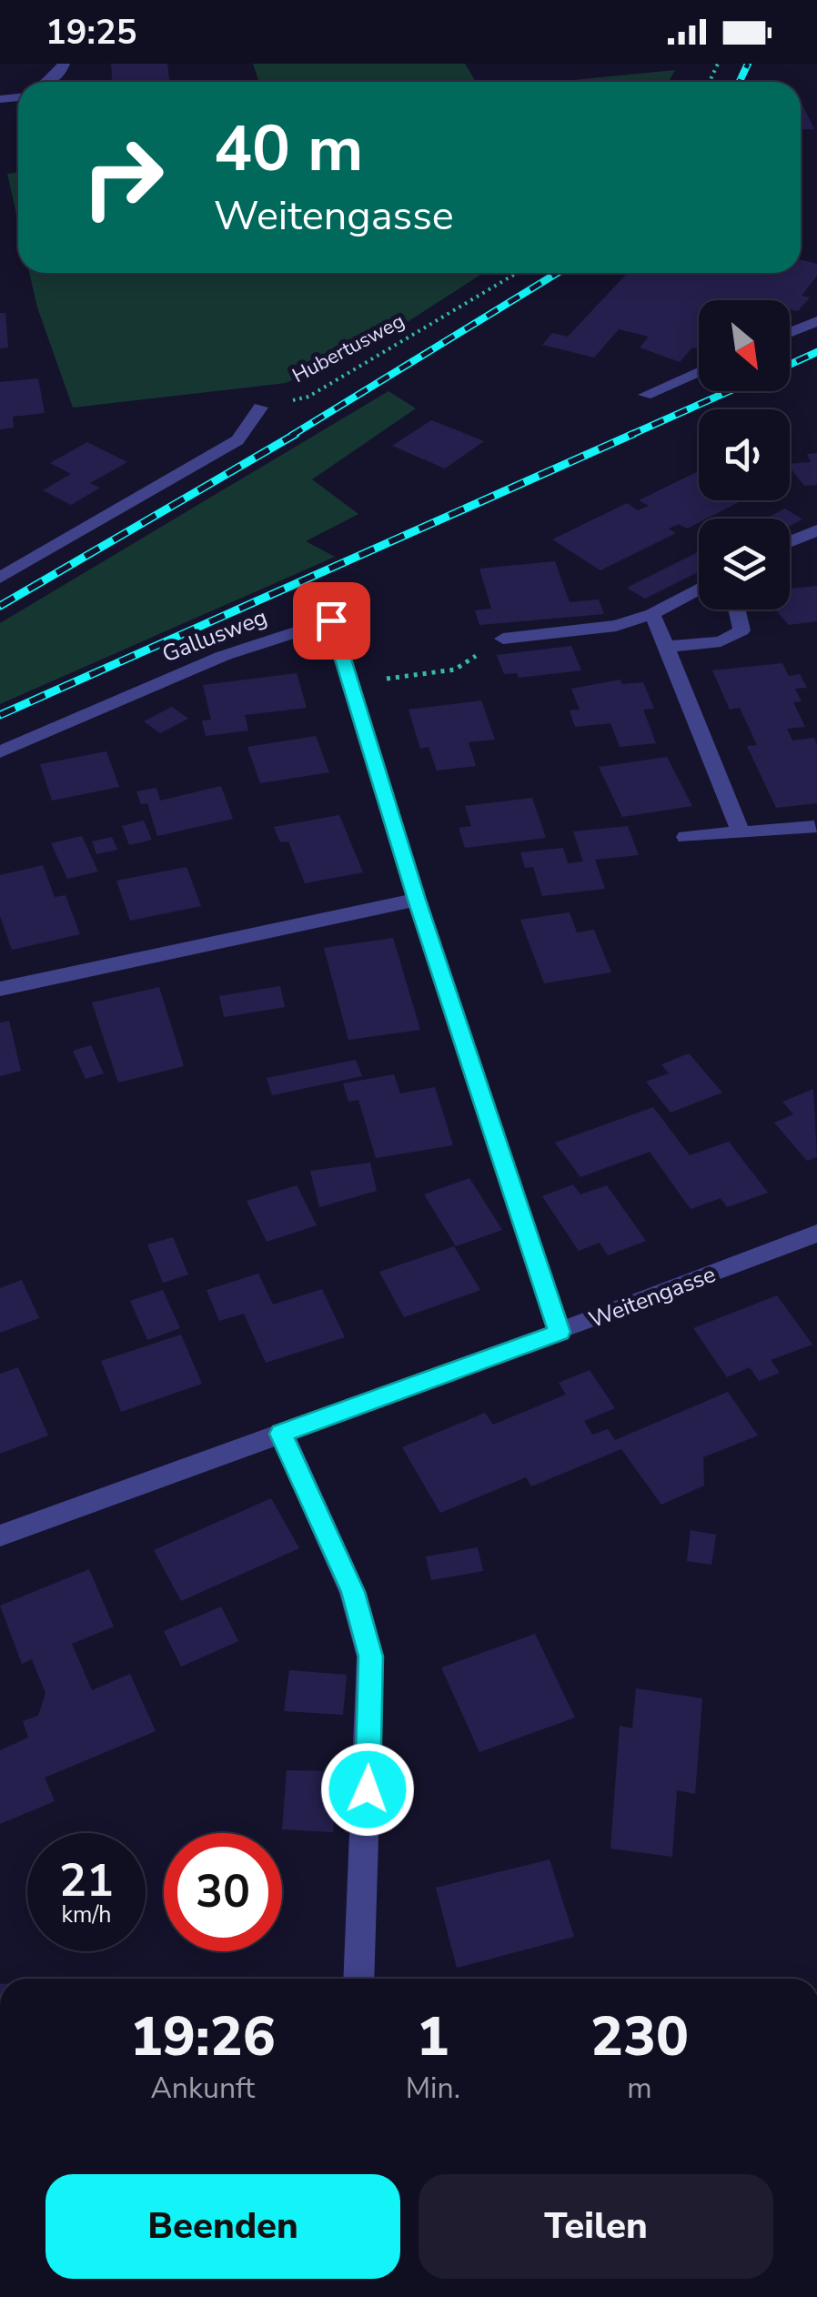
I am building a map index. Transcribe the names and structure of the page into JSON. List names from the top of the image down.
{
  "streets": {
    "street": ["Gallusweg", "Weitengasse"],
    "path": ["Hubertusweg"]
  },
  "crossings": [
    ["Gallusweg", "Weitengasse"]
  ],
  "north": "bottom right",
  "page": {
    "status": "19:25",
    "turn": ["40 m", "Weitengasse"],
    "speed": "21 km/h",
    "limit": "30",
    "eta": [
      "19:26",
      "Ankunft",
      "1",
      "Min.",
      "230",
      "m"
    ],
    "buttons": ["Beenden", "Teilen"]
  }
}
